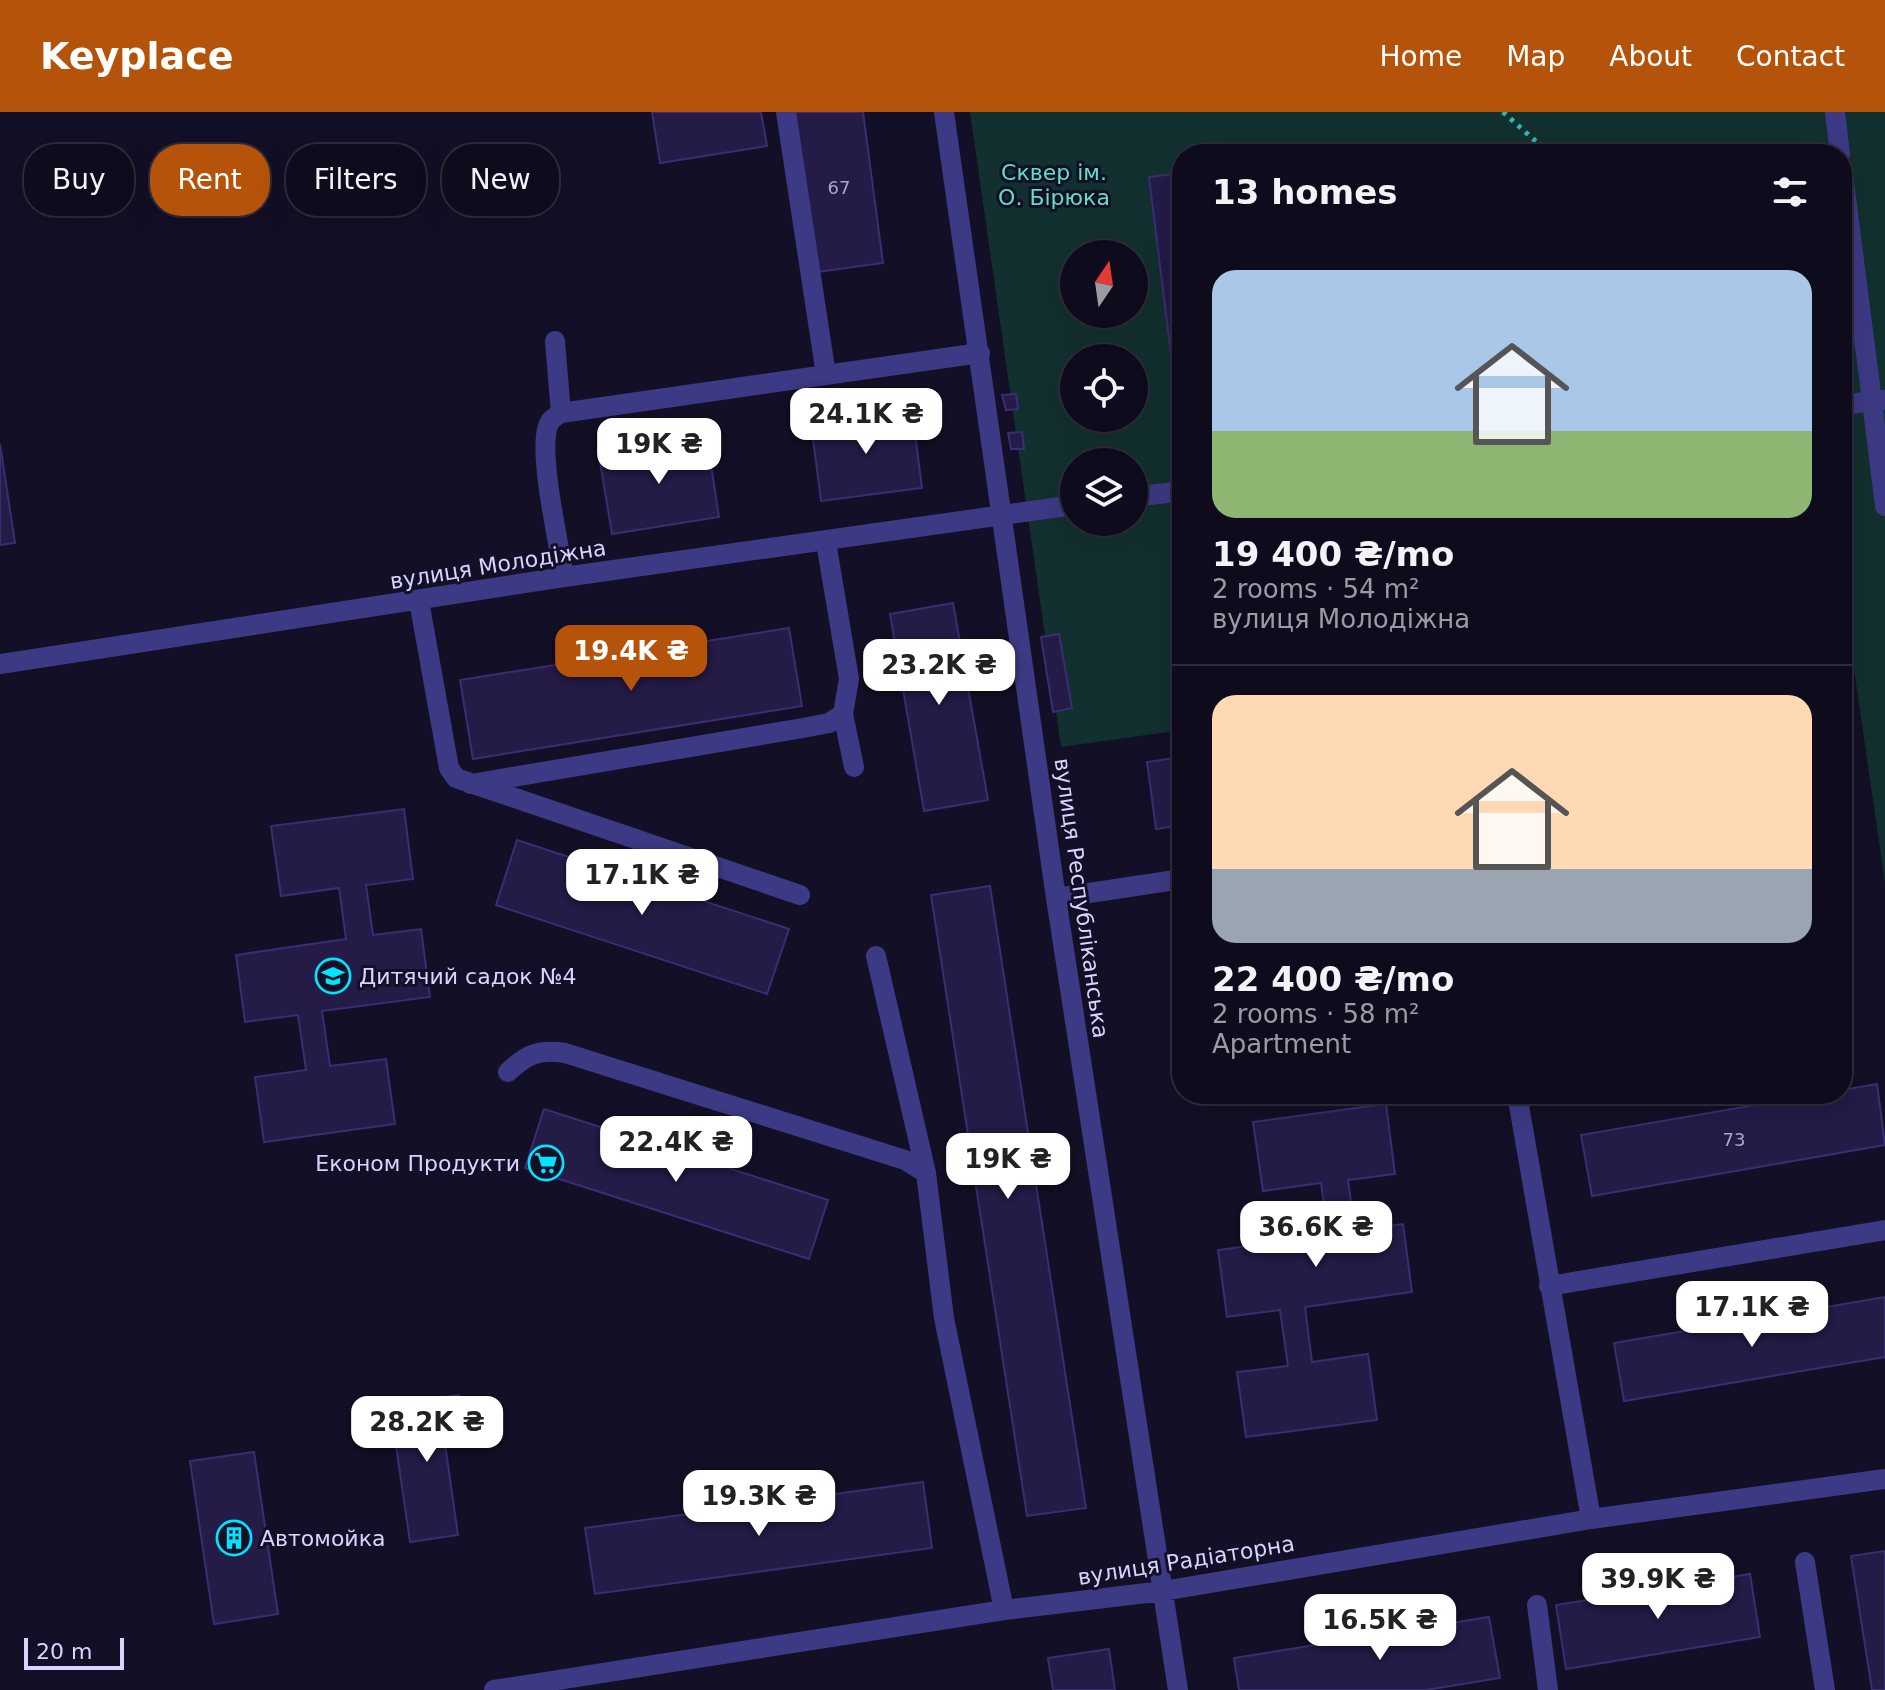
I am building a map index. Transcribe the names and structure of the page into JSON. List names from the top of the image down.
{
  "streets": {
    "street": ["вулиця Молодіжна", "вулиця Республіканська", "вулиця Радіаторна"]
  },
  "crossings": [
    ["вулиця Молодіжна", "вулиця Республіканська"],
    ["вулиця Республіканська", "вулиця Радіаторна"]
  ],
  "parks": ["Сквер ім. О. Бірюка"],
  "places": {
    "school or university": ["Дитячий садок №4"],
    "supermarket": ["Економ Продукти"],
    "building": ["Автомойка"]
  },
  "house_numbers": ["67", "73"],
  "scale_bar": "20 m",
  "north": "top",
  "page": {
    "header": "Keyplace",
    "nav": [
      "Home",
      "Map",
      "About",
      "Contact"
    ],
    "chip": [
      "Buy",
      "Rent",
      "Filters",
      "New"
    ],
    "heading": "13 homes",
    "list": [
      {
        "name": "19 400 ₴/mo",
        "note": "2 rooms · 54 m² · вулиця Молодіжна"
      },
      {
        "name": "22 400 ₴/mo",
        "note": "2 rooms · 58 m² · Apartment"
      }
    ],
    "price": [
      "24.1K ₴",
      "19K ₴",
      "19.4K ₴",
      "23.2K ₴",
      "17.1K ₴",
      "22.4K ₴",
      "19K ₴",
      "36.6K ₴",
      "17.1K ₴",
      "28.2K ₴",
      "19.3K ₴",
      "39.9K ₴",
      "16.5K ₴"
    ],
    "scale": "20 m"
  }
}
